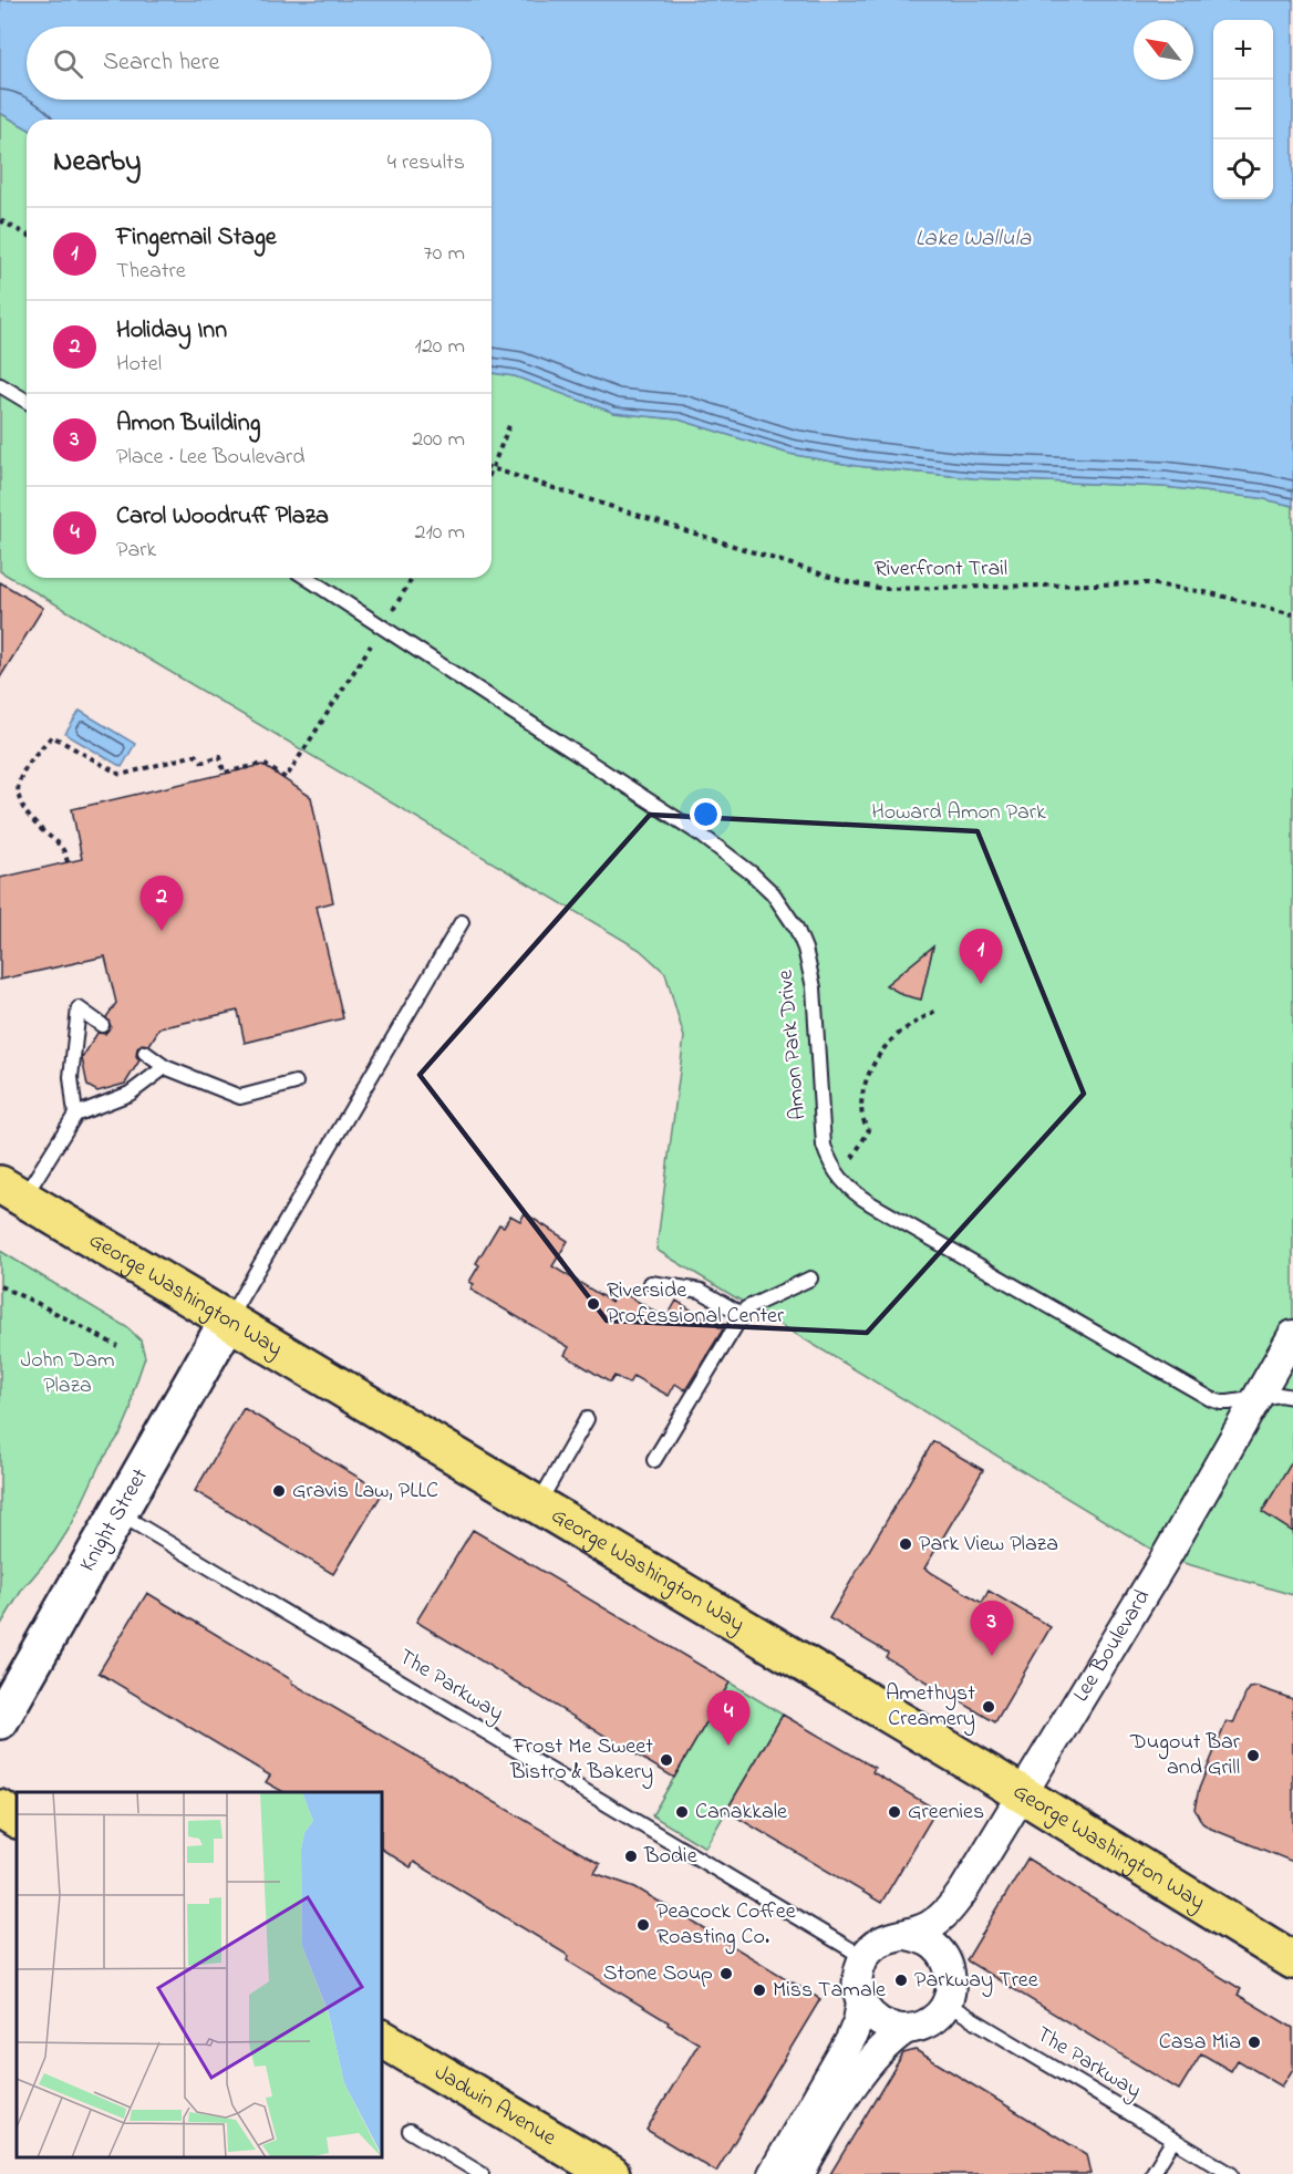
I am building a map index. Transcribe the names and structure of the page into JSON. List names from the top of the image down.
{
  "streets": {
    "main road": ["George Washington Way", "Jadwin Avenue"],
    "street": ["Knight Street", "Lee Boulevard"],
    "lane": ["Amon Park Drive", "The Parkway"],
    "path": ["Riverfront Trail"]
  },
  "crossings": [
    ["Amon Park Drive", "Lee Boulevard"],
    ["George Washington Way", "Knight Street"],
    ["George Washington Way", "Lee Boulevard"],
    ["Knight Street", "The Parkway"],
    ["Lee Boulevard", "The Parkway"]
  ],
  "water": ["Lake Wallula"],
  "parks": ["Howard Amon Park", "John Dam Plaza"],
  "places": [
    "Riverside Professional Center",
    "Gravis Law, PLLC",
    "Park View Plaza",
    "Amethyst Creamery",
    "Dugout Bar and Grill",
    "Frost Me Sweet Bistro & Bakery",
    "Canakkale",
    "Greenies",
    "Bodie",
    "Peacock Coffee Roasting Co.",
    "Stone Soup",
    "Parkway Tree",
    "Miss Tamale",
    "Casa Mia"
  ],
  "north": "top left",
  "page": {
    "map_buttons": ["+", "−"],
    "search": "Search here",
    "heading": ["Nearby", "4 results"],
    "list": [
      {
        "mark": "1",
        "name": "Fingernail Stage",
        "note": "Theatre",
        "value": "70 m"
      },
      {
        "mark": "2",
        "name": "Holiday Inn",
        "note": "Hotel",
        "value": "120 m"
      },
      {
        "mark": "3",
        "name": "Amon Building",
        "note": "Place · Lee Boulevard",
        "value": "200 m"
      },
      {
        "mark": "4",
        "name": "Carol Woodruff Plaza",
        "note": "Park",
        "value": "210 m"
      }
    ],
    "pins": [
      "2",
      "1",
      "3",
      "4"
    ]
  }
}
